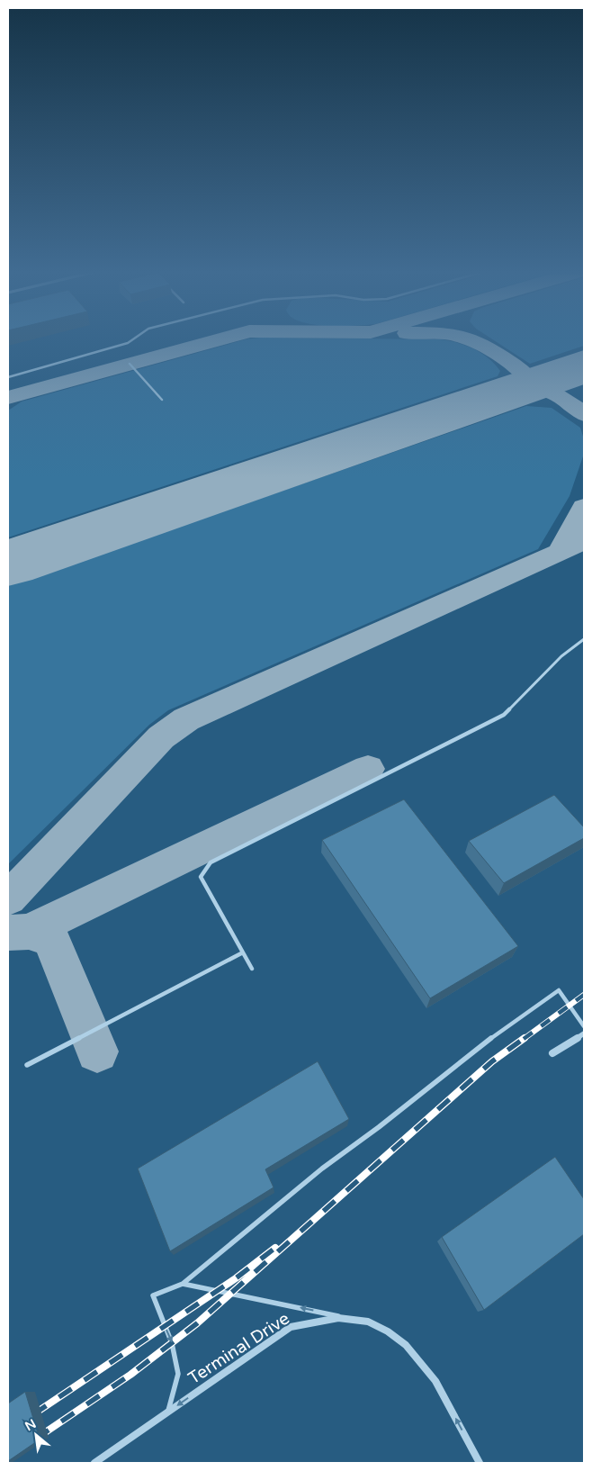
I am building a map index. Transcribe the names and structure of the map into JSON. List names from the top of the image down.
{
  "streets": {
    "street": ["Terminal Drive"]
  },
  "north": "top left"
}
